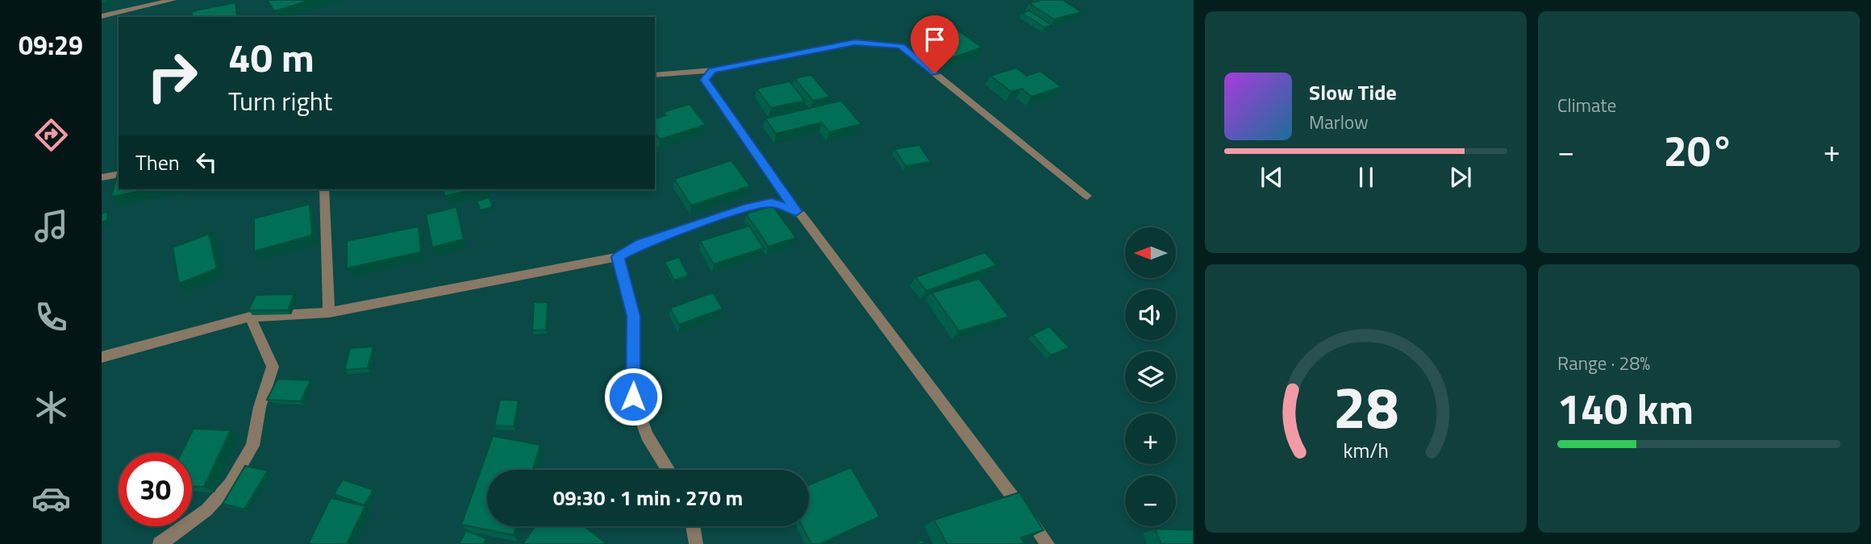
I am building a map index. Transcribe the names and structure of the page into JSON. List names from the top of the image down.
{
  "north": "left",
  "page": {
    "tabs": "09:29",
    "tile": [
      "Climate",
      ["Range · 28%", "140 km"]
    ],
    "turn": ["40 m", "Turn right"],
    "song": ["Slow Tide", "Marlow"],
    "heat": ["−", "20°", "+"],
    "then": "Then",
    "map_buttons": ["+", "−"],
    "limit": "30",
    "trip": "09:30 · 1 min · 270 m",
    "gauge": ["28", "km/h"]
  }
}
